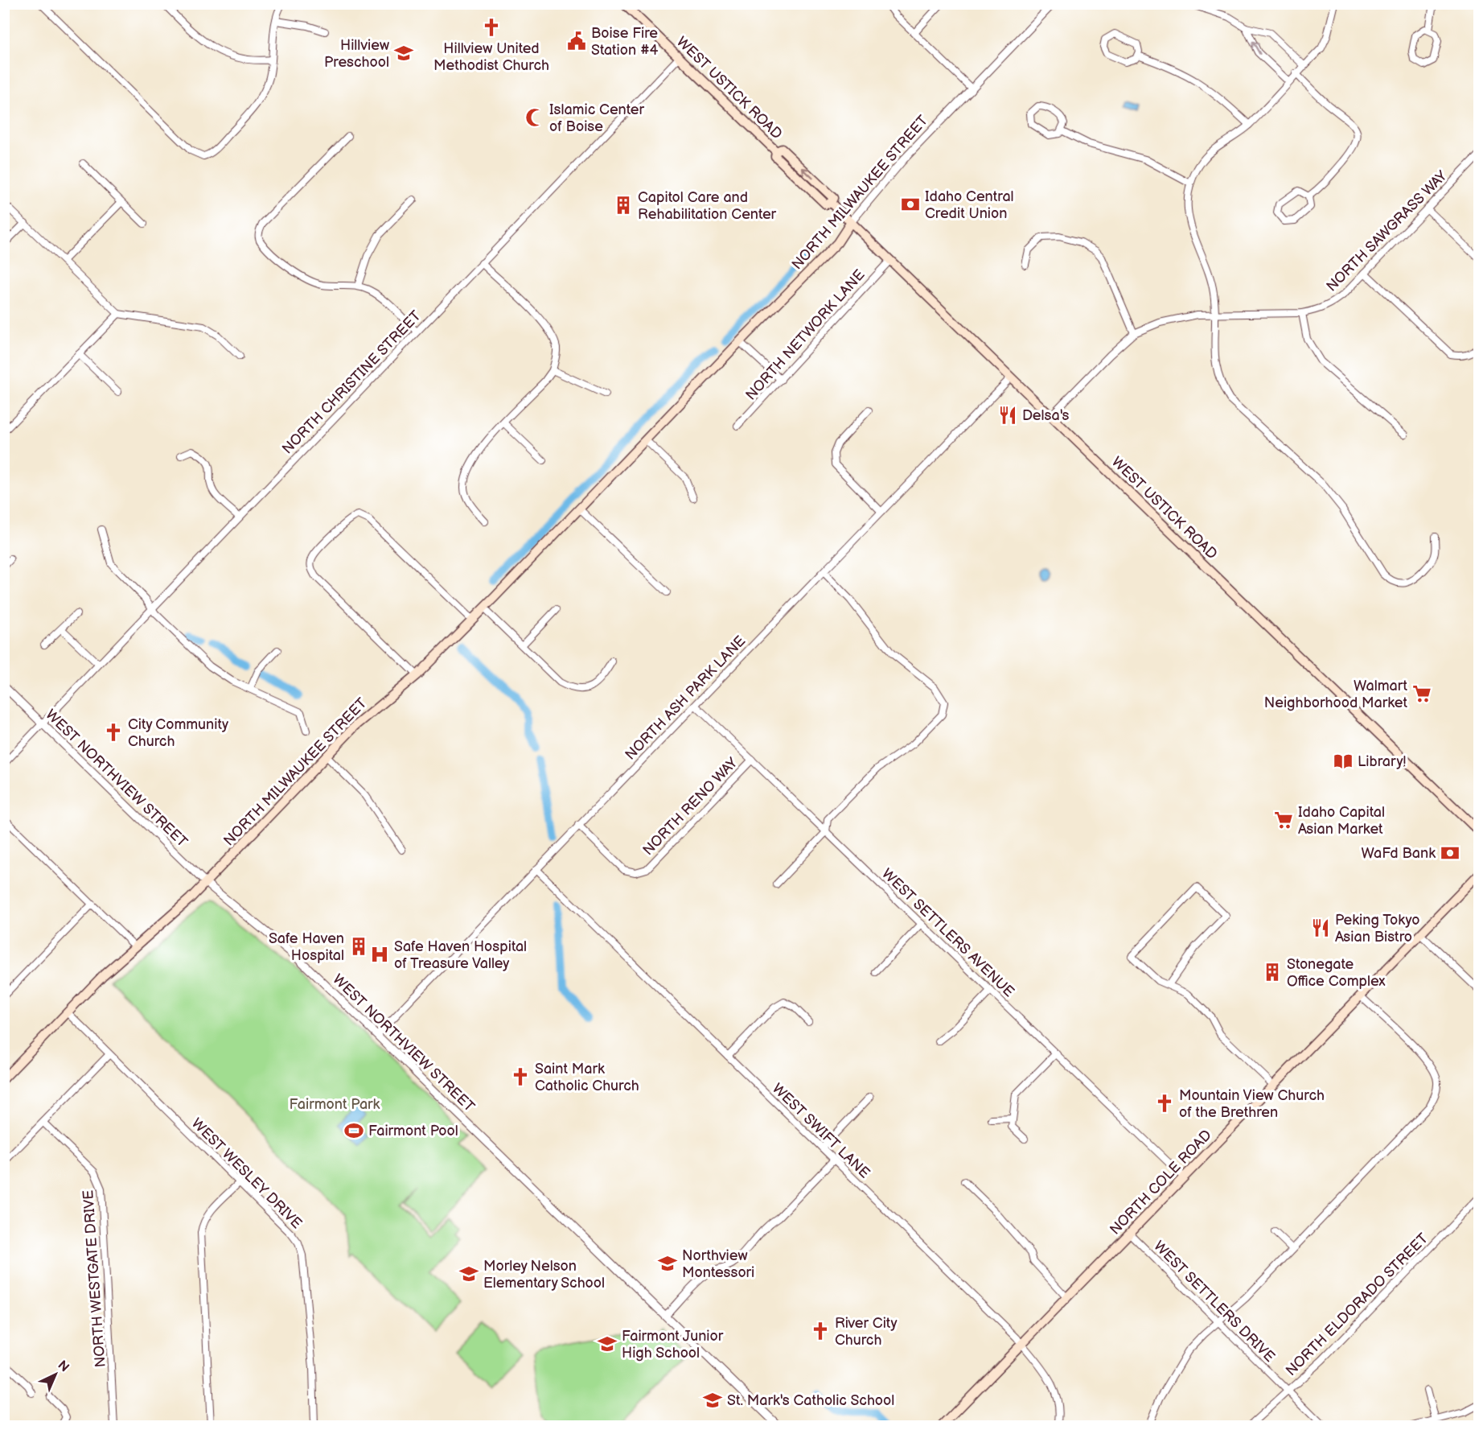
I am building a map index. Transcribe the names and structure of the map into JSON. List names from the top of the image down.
{
  "streets": {
    "main road": ["WEST USTICK ROAD", "NORTH MILWAUKEE STREET", "NORTH COLE ROAD"],
    "street": [
      "NORTH SAWGRASS WAY",
      "NORTH NETWORK LANE",
      "NORTH CHRISTINE STREET",
      "NORTH ASH PARK LANE",
      "WEST NORTHVIEW STREET",
      "NORTH RENO WAY",
      "WEST SETTLERS AVENUE",
      "WEST SWIFT LANE",
      "WEST WESLEY DRIVE",
      "NORTH WESTGATE DRIVE",
      "WEST SETTLERS DRIVE",
      "NORTH ELDORADO STREET"
    ]
  },
  "crossings": [
    ["WEST USTICK ROAD", "NORTH MILWAUKEE STREET"],
    ["WEST USTICK ROAD", "NORTH SAWGRASS WAY"],
    ["WEST USTICK ROAD", "NORTH NETWORK LANE"],
    ["WEST USTICK ROAD", "NORTH CHRISTINE STREET"],
    ["WEST USTICK ROAD", "NORTH ASH PARK LANE"],
    ["NORTH MILWAUKEE STREET", "WEST NORTHVIEW STREET"],
    ["NORTH MILWAUKEE STREET", "WEST WESLEY DRIVE"],
    ["NORTH CHRISTINE STREET", "WEST NORTHVIEW STREET"],
    ["NORTH ASH PARK LANE", "WEST NORTHVIEW STREET"],
    ["NORTH ASH PARK LANE", "NORTH RENO WAY"],
    ["NORTH ASH PARK LANE", "WEST SETTLERS AVENUE"],
    ["NORTH ASH PARK LANE", "WEST SWIFT LANE"],
    ["NORTH RENO WAY", "WEST SETTLERS AVENUE"],
    ["WEST SETTLERS AVENUE", "NORTH COLE ROAD"],
    ["WEST SWIFT LANE", "NORTH COLE ROAD"],
    ["NORTH COLE ROAD", "WEST SETTLERS DRIVE"],
    ["WEST SETTLERS DRIVE", "NORTH ELDORADO STREET"]
  ],
  "parks": ["Fairmont Park"],
  "places": {
    "church": [
      "Hillview United Methodist Church",
      "City Community Church",
      "Saint Mark Catholic Church",
      "Mountain View Church of the Brethren",
      "River City Church"
    ],
    "public building": ["Boise Fire Station #4"],
    "school or university": [
      "Hillview Preschool",
      "Northview Montessori",
      "Morley Nelson Elementary School",
      "Fairmont Junior High School",
      "St. Mark's Catholic School"
    ],
    "mosque": ["Islamic Center of Boise"],
    "bank": ["Idaho Central Credit Union", "WaFd Bank"],
    "building": ["Capitol Care and Rehabilitation Center", "Safe Haven Hospital", "Stonegate Office Complex"],
    "restaurant": ["Delsa's", "Peking Tokyo Asian Bistro"],
    "supermarket": ["Walmart Neighborhood Market", "Idaho Capital Asian Market"],
    "library": ["Library!"],
    "hospital": ["Safe Haven Hospital of Treasure Valley"],
    "sports": ["Fairmont Pool"]
  },
  "north": "top right"
}
